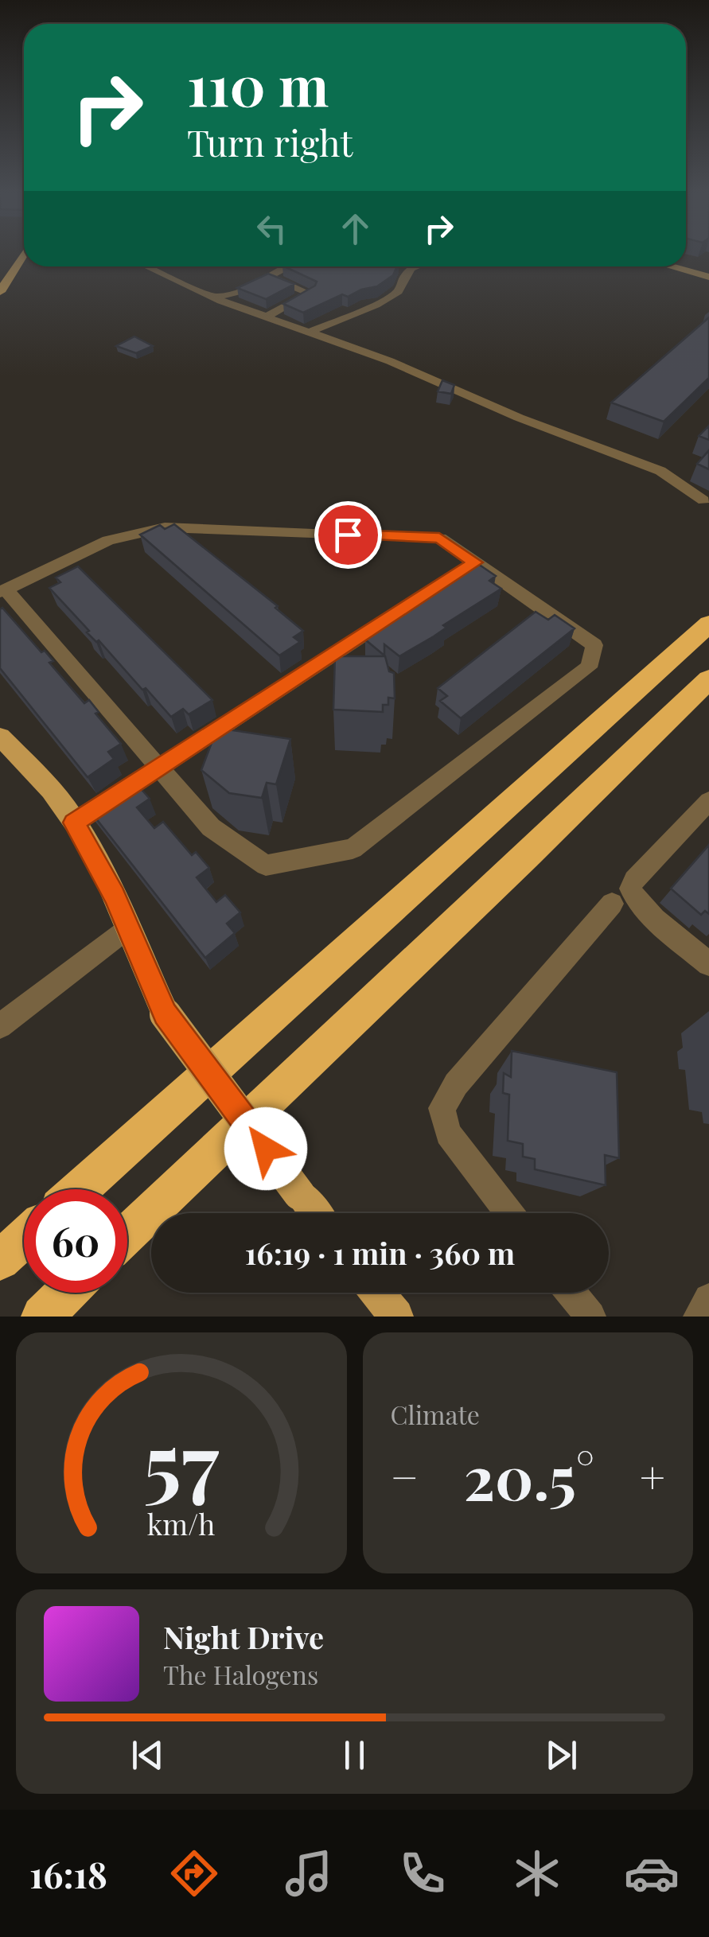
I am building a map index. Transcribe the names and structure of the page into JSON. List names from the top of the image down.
{
  "page": {
    "turn": ["110 m", "Turn right"],
    "limit": "60",
    "trip": "16:19 · 1 min · 360 m",
    "tile": "Climate",
    "heat": ["−", "20.5°", "+"],
    "song": ["Night Drive", "The Halogens"],
    "tabs": "16:18",
    "gauge": ["57", "km/h"]
  }
}
